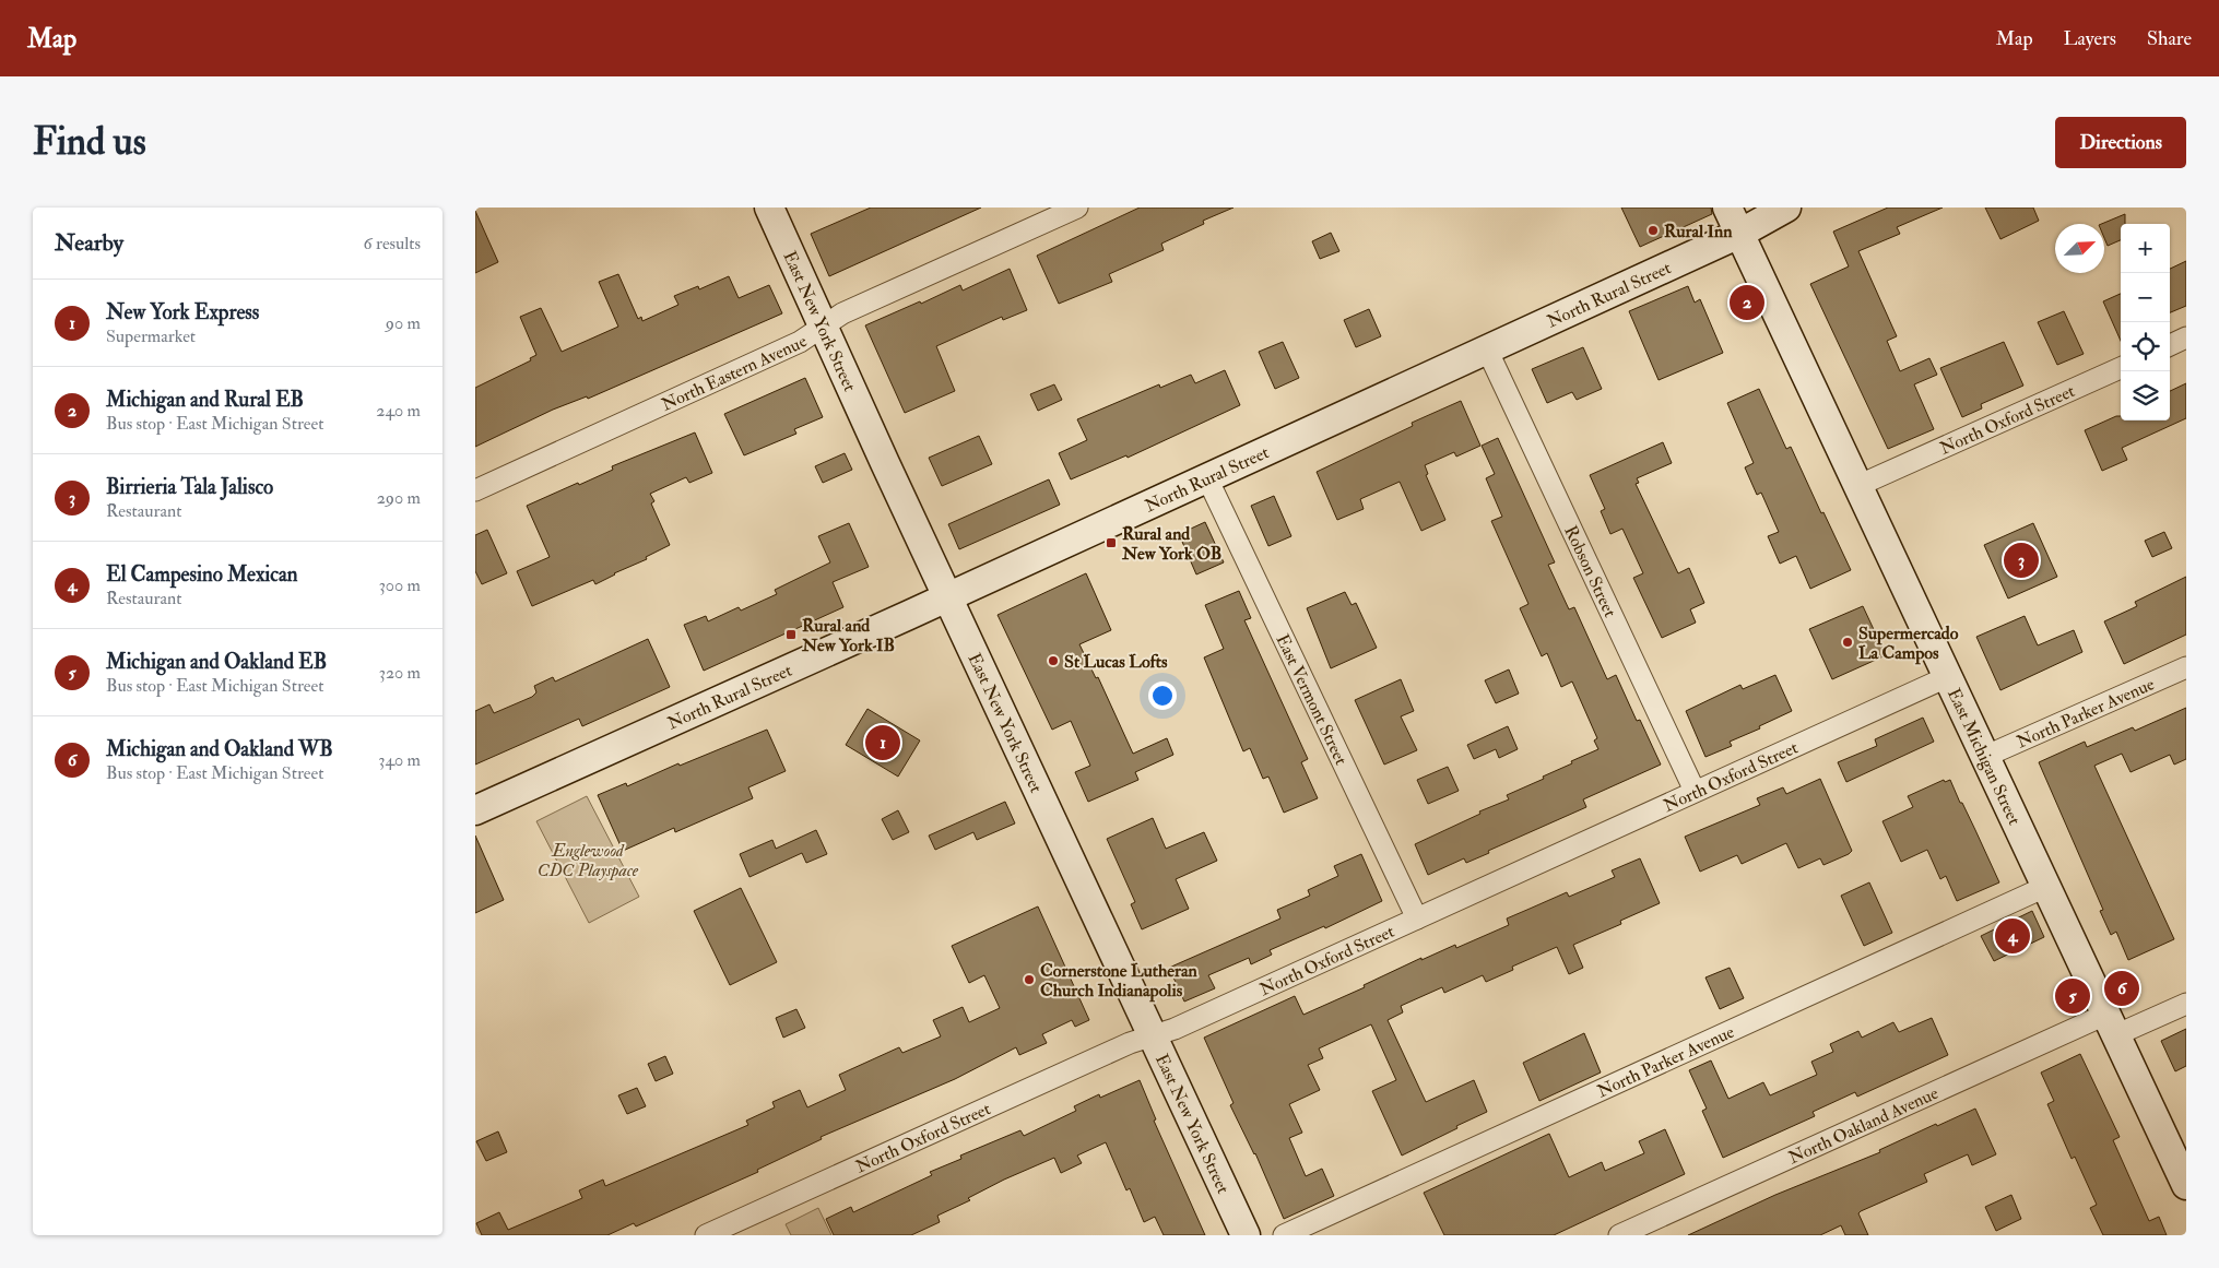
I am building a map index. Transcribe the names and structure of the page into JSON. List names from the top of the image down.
{
  "streets": {
    "main road": ["North Rural Street", "East New York Street", "East Michigan Street"],
    "street": [
      "North Eastern Avenue",
      "North Oxford Street",
      "Robson Street",
      "East Vermont Street",
      "North Parker Avenue",
      "North Oakland Avenue"
    ]
  },
  "crossings": [
    ["North Rural Street", "East New York Street"],
    ["North Rural Street", "Robson Street"],
    ["North Rural Street", "East Vermont Street"],
    ["North Rural Street", "East Michigan Street"],
    ["East New York Street", "North Eastern Avenue"],
    ["East New York Street", "North Oxford Street"],
    ["North Oxford Street", "Robson Street"],
    ["North Oxford Street", "East Vermont Street"],
    ["North Oxford Street", "East Michigan Street"],
    ["North Parker Avenue", "East Michigan Street"],
    ["East Michigan Street", "North Oakland Avenue"]
  ],
  "parks": ["Englewood CDC Playspace"],
  "places": {
    "other": [
      "Rural Inn",
      "Supermercado La Campos",
      "St Lucas Lofts",
      "Cornerstone Lutheran Church Indianapolis"
    ],
    "transit": ["Rural and New York OB", "Rural and New York IB"]
  },
  "north": "top right",
  "page": {
    "header": "Map",
    "nav": ["Map", "Layers", "Share"],
    "buttons": "Directions",
    "title": "Find us",
    "heading": ["Nearby", "6 results"],
    "map_buttons": ["+", "−"],
    "list": [
      {
        "mark": "1",
        "name": "New York Express",
        "note": "Supermarket",
        "value": "90 m"
      },
      {
        "mark": "2",
        "name": "Michigan and Rural EB",
        "note": "Bus stop · East Michigan Street",
        "value": "240 m"
      },
      {
        "mark": "3",
        "name": "Birrieria Tala Jalisco",
        "note": "Restaurant",
        "value": "290 m"
      },
      {
        "mark": "4",
        "name": "El Campesino Mexican",
        "note": "Restaurant",
        "value": "300 m"
      },
      {
        "mark": "5",
        "name": "Michigan and Oakland EB",
        "note": "Bus stop · East Michigan Street",
        "value": "320 m"
      },
      {
        "mark": "6",
        "name": "Michigan and Oakland WB",
        "note": "Bus stop · East Michigan Street",
        "value": "340 m"
      }
    ],
    "pins": [
      "2",
      "3",
      "1",
      "4",
      "6",
      "5"
    ]
  }
}
